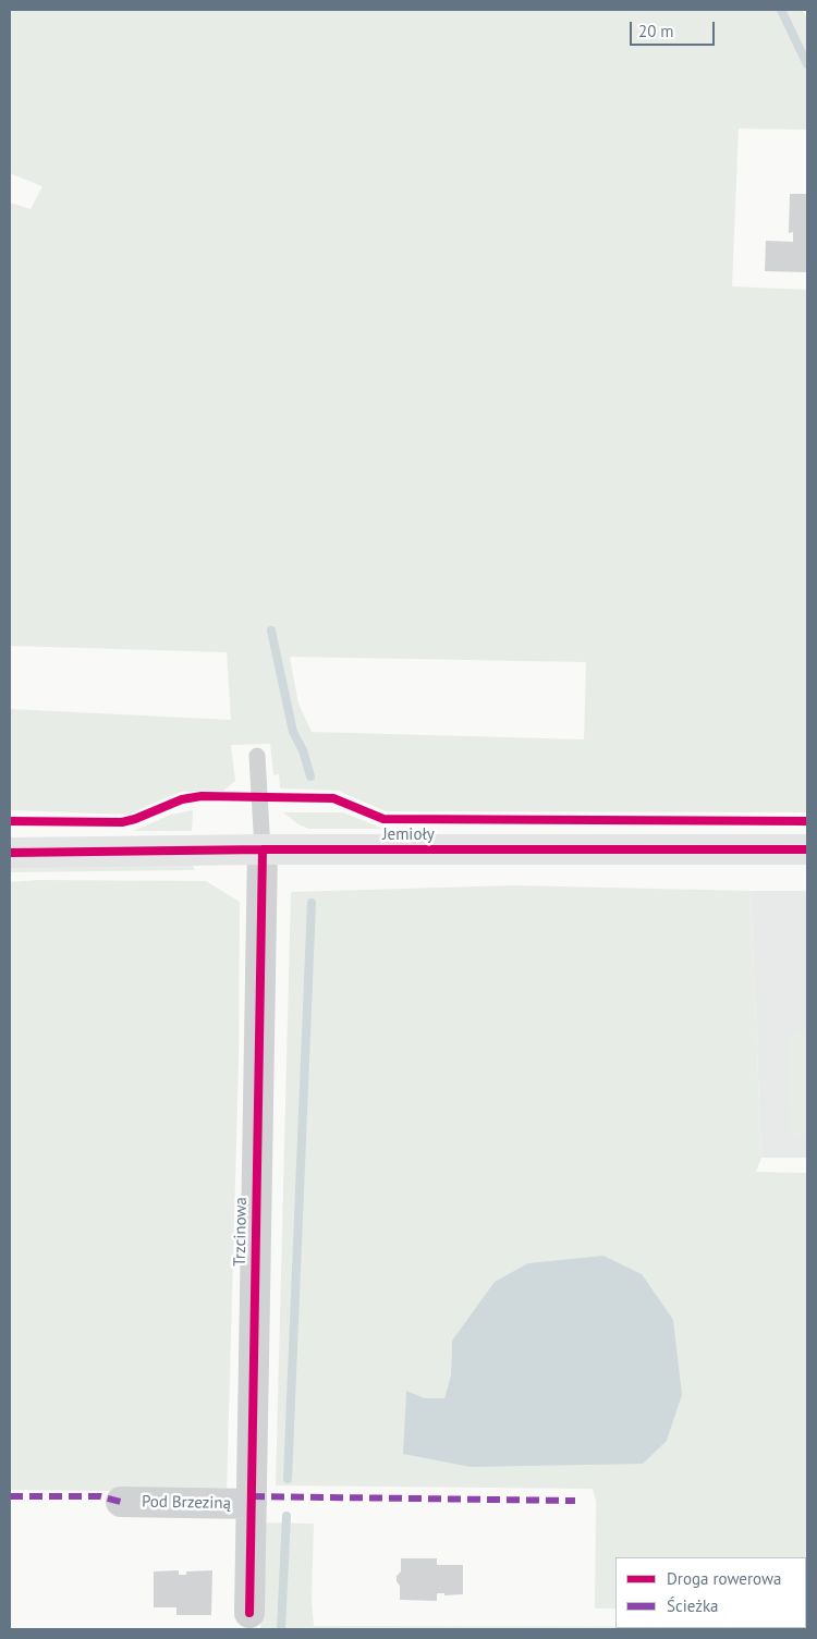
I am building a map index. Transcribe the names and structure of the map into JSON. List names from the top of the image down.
{
  "streets": {
    "street": ["Jemioły", "Trzcinowa", "Pod Brzeziną"]
  },
  "crossings": [
    ["Jemioły", "Trzcinowa"],
    ["Trzcinowa", "Pod Brzeziną"]
  ],
  "legend": ["Droga rowerowa", "Ścieżka"],
  "scale_bar": "20 m"
}
